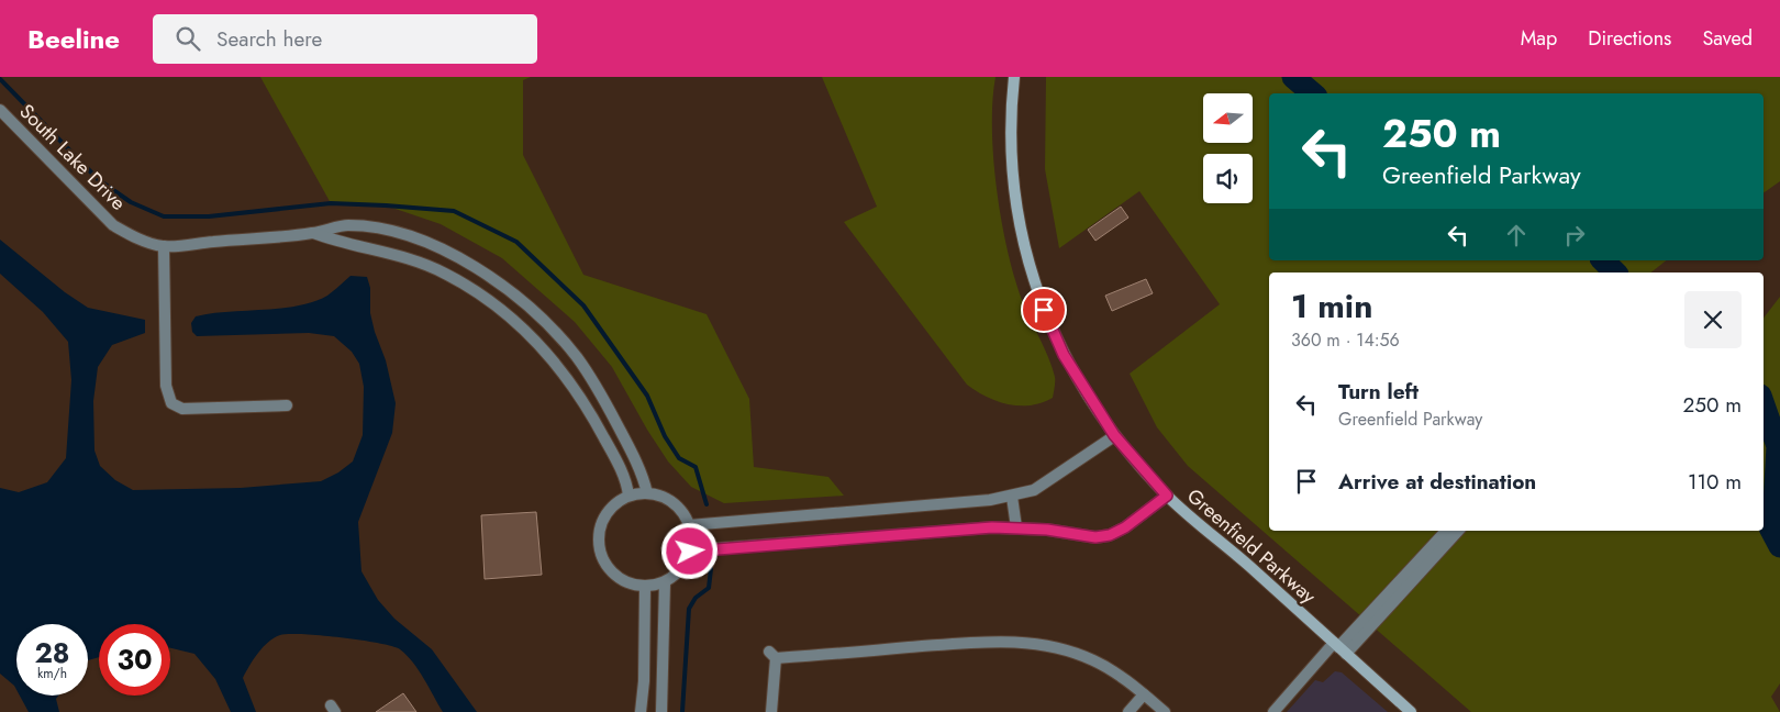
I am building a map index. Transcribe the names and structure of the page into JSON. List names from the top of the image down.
{
  "streets": {
    "main road": ["Greenfield Parkway"],
    "street": ["South Lake Drive"]
  },
  "north": "left",
  "page": {
    "header": "Beeline",
    "search": "Search here",
    "nav": ["Map", "Directions", "Saved"],
    "turn": ["250 m", "Greenfield Parkway"],
    "heading": ["1 min", "360 m · 14:56"],
    "list": [
      {
        "name": "Turn left",
        "note": "Greenfield Parkway",
        "value": "250 m"
      },
      {
        "name": "Arrive at destination",
        "value": "110 m"
      }
    ],
    "speed": "28 km/h",
    "limit": "30"
  }
}
